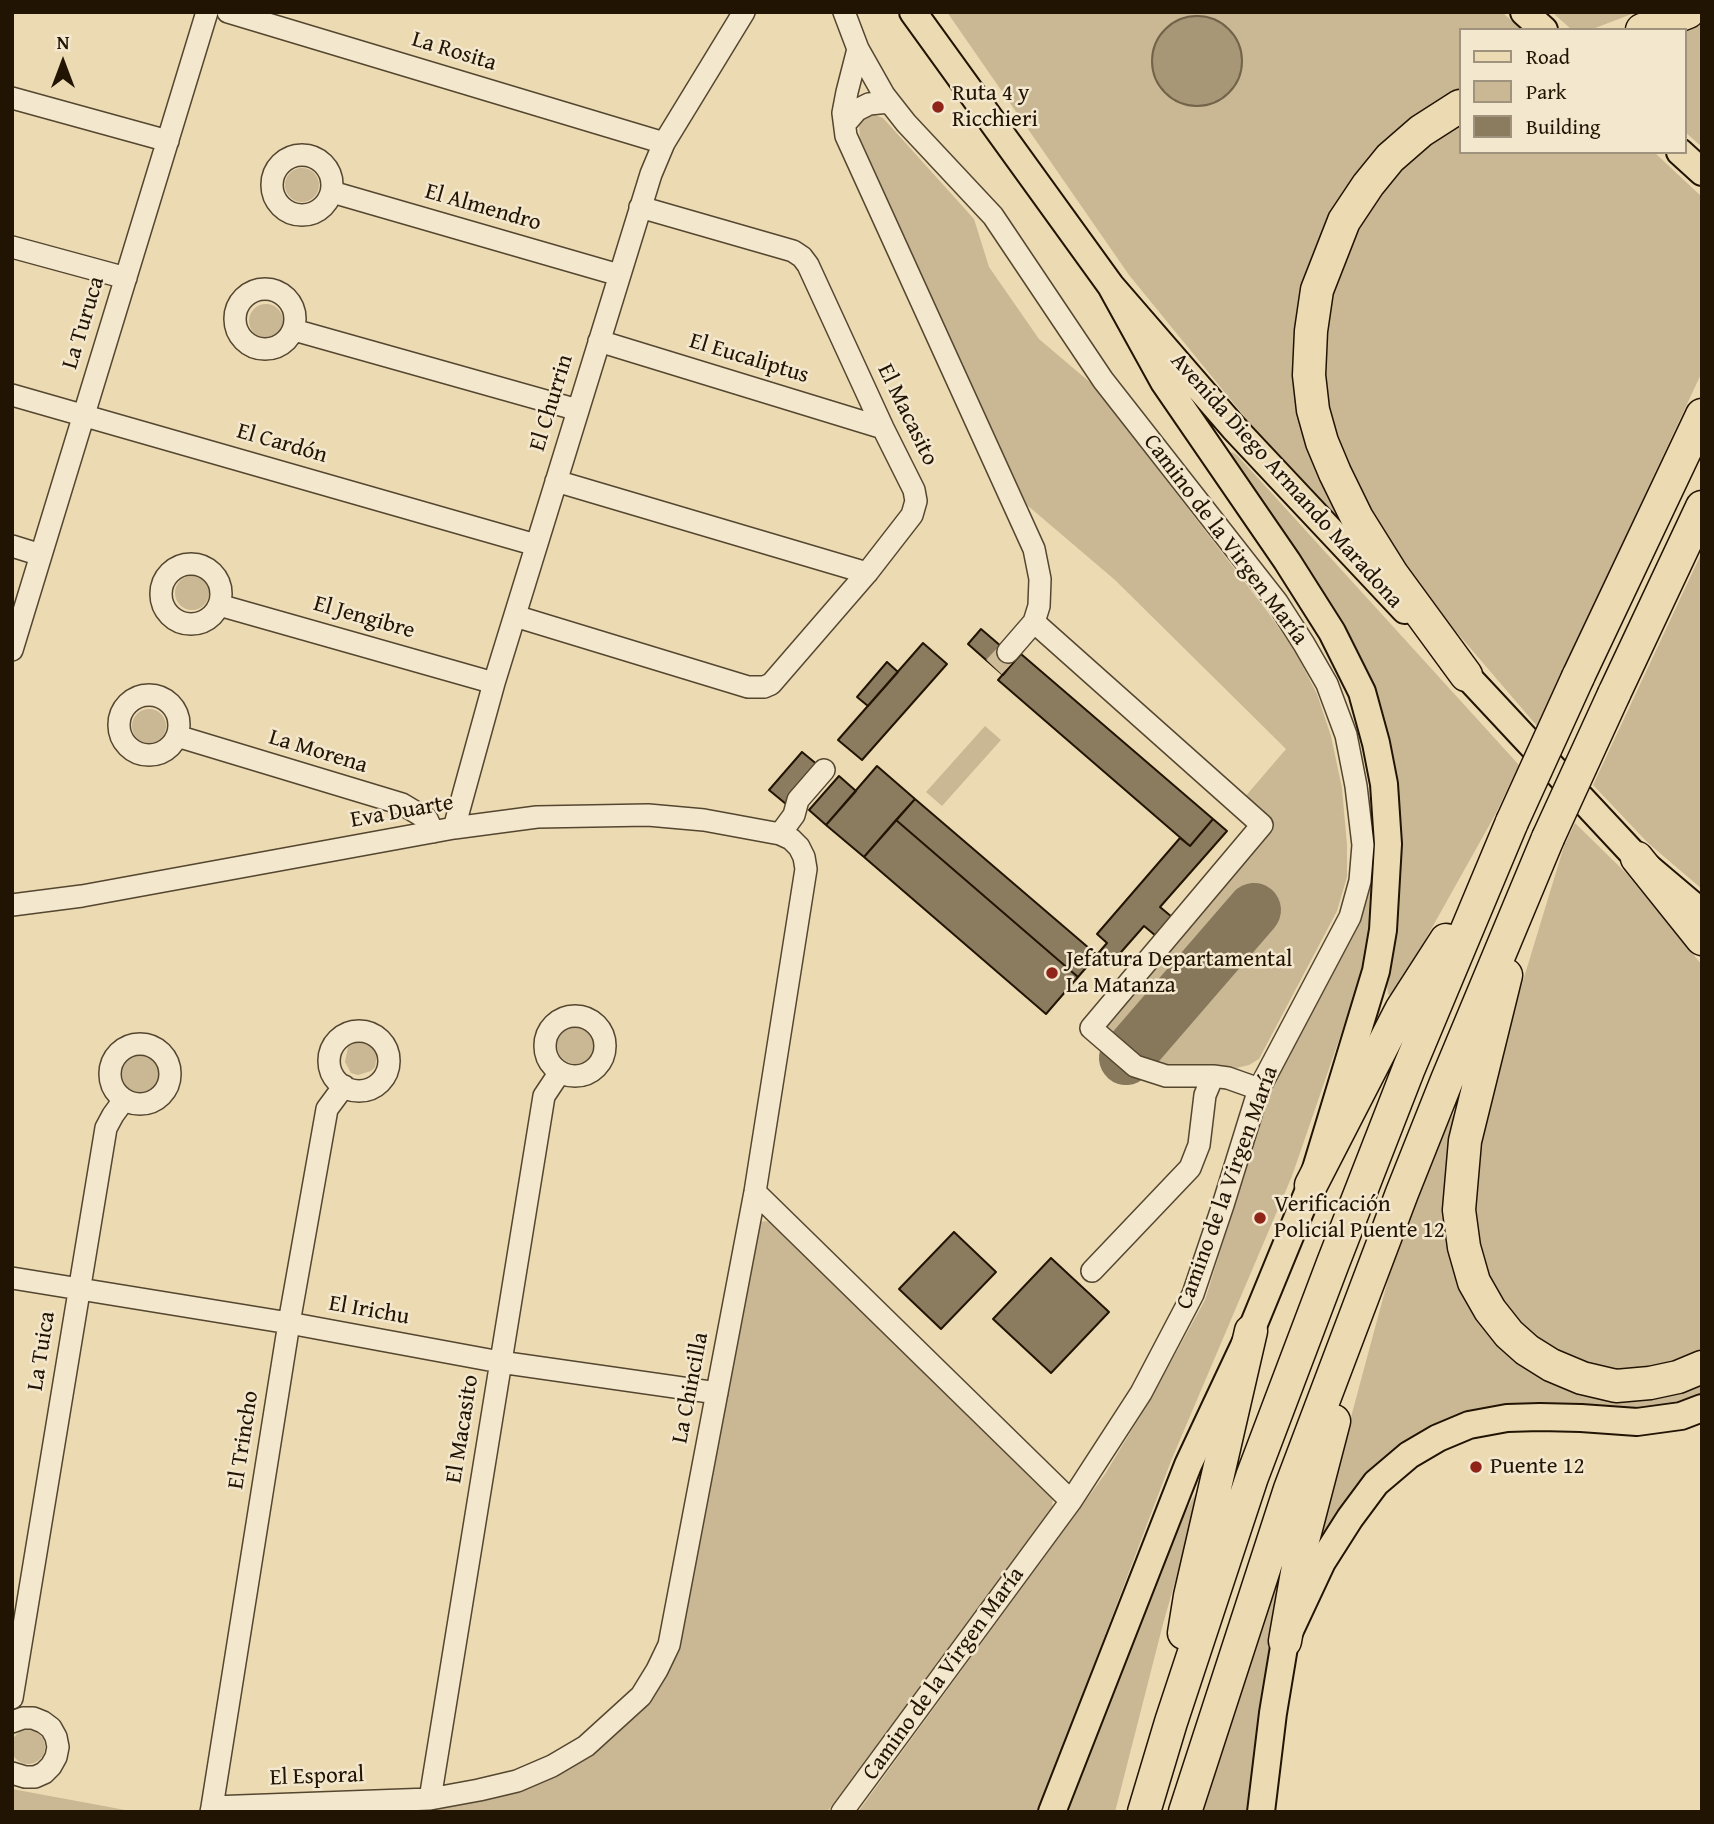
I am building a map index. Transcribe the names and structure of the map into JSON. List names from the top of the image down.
{
  "streets": {
    "main road": ["Avenida Diego Armando Maradona"],
    "street": [
      "La Rosita",
      "El Almendro",
      "La Turuca",
      "El Eucaliptus",
      "El Churrin",
      "El Macasito",
      "El Cardón",
      "Camino de la Virgen María",
      "El Jengibre",
      "La Morena",
      "Eva Duarte",
      "El Irichu",
      "La Tuica",
      "La Chincilla",
      "El Trincho",
      "El Esporal"
    ]
  },
  "crossings": [
    ["La Rosita", "El Churrin"],
    ["El Almendro", "El Churrin"],
    ["La Turuca", "El Cardón"],
    ["El Eucaliptus", "El Churrin"],
    ["El Eucaliptus", "El Macasito"],
    ["El Churrin", "El Macasito"],
    ["El Churrin", "El Cardón"],
    ["El Churrin", "El Jengibre"],
    ["El Churrin", "La Morena"],
    ["El Churrin", "Eva Duarte"],
    ["El Macasito", "El Irichu"],
    ["El Macasito", "La Chincilla"],
    ["El Macasito", "El Esporal"],
    ["La Morena", "Eva Duarte"],
    ["Eva Duarte", "La Chincilla"],
    ["El Irichu", "La Tuica"],
    ["El Irichu", "La Chincilla"],
    ["El Irichu", "El Trincho"],
    ["La Chincilla", "El Esporal"],
    ["El Trincho", "El Esporal"]
  ],
  "places": [
    "Ruta 4 y Ricchieri",
    "Jefatura Departamental La Matanza",
    "Verificación Policial Puente 12",
    "Puente 12"
  ],
  "legend": ["Road", "Park", "Building"],
  "north": "top"
}
